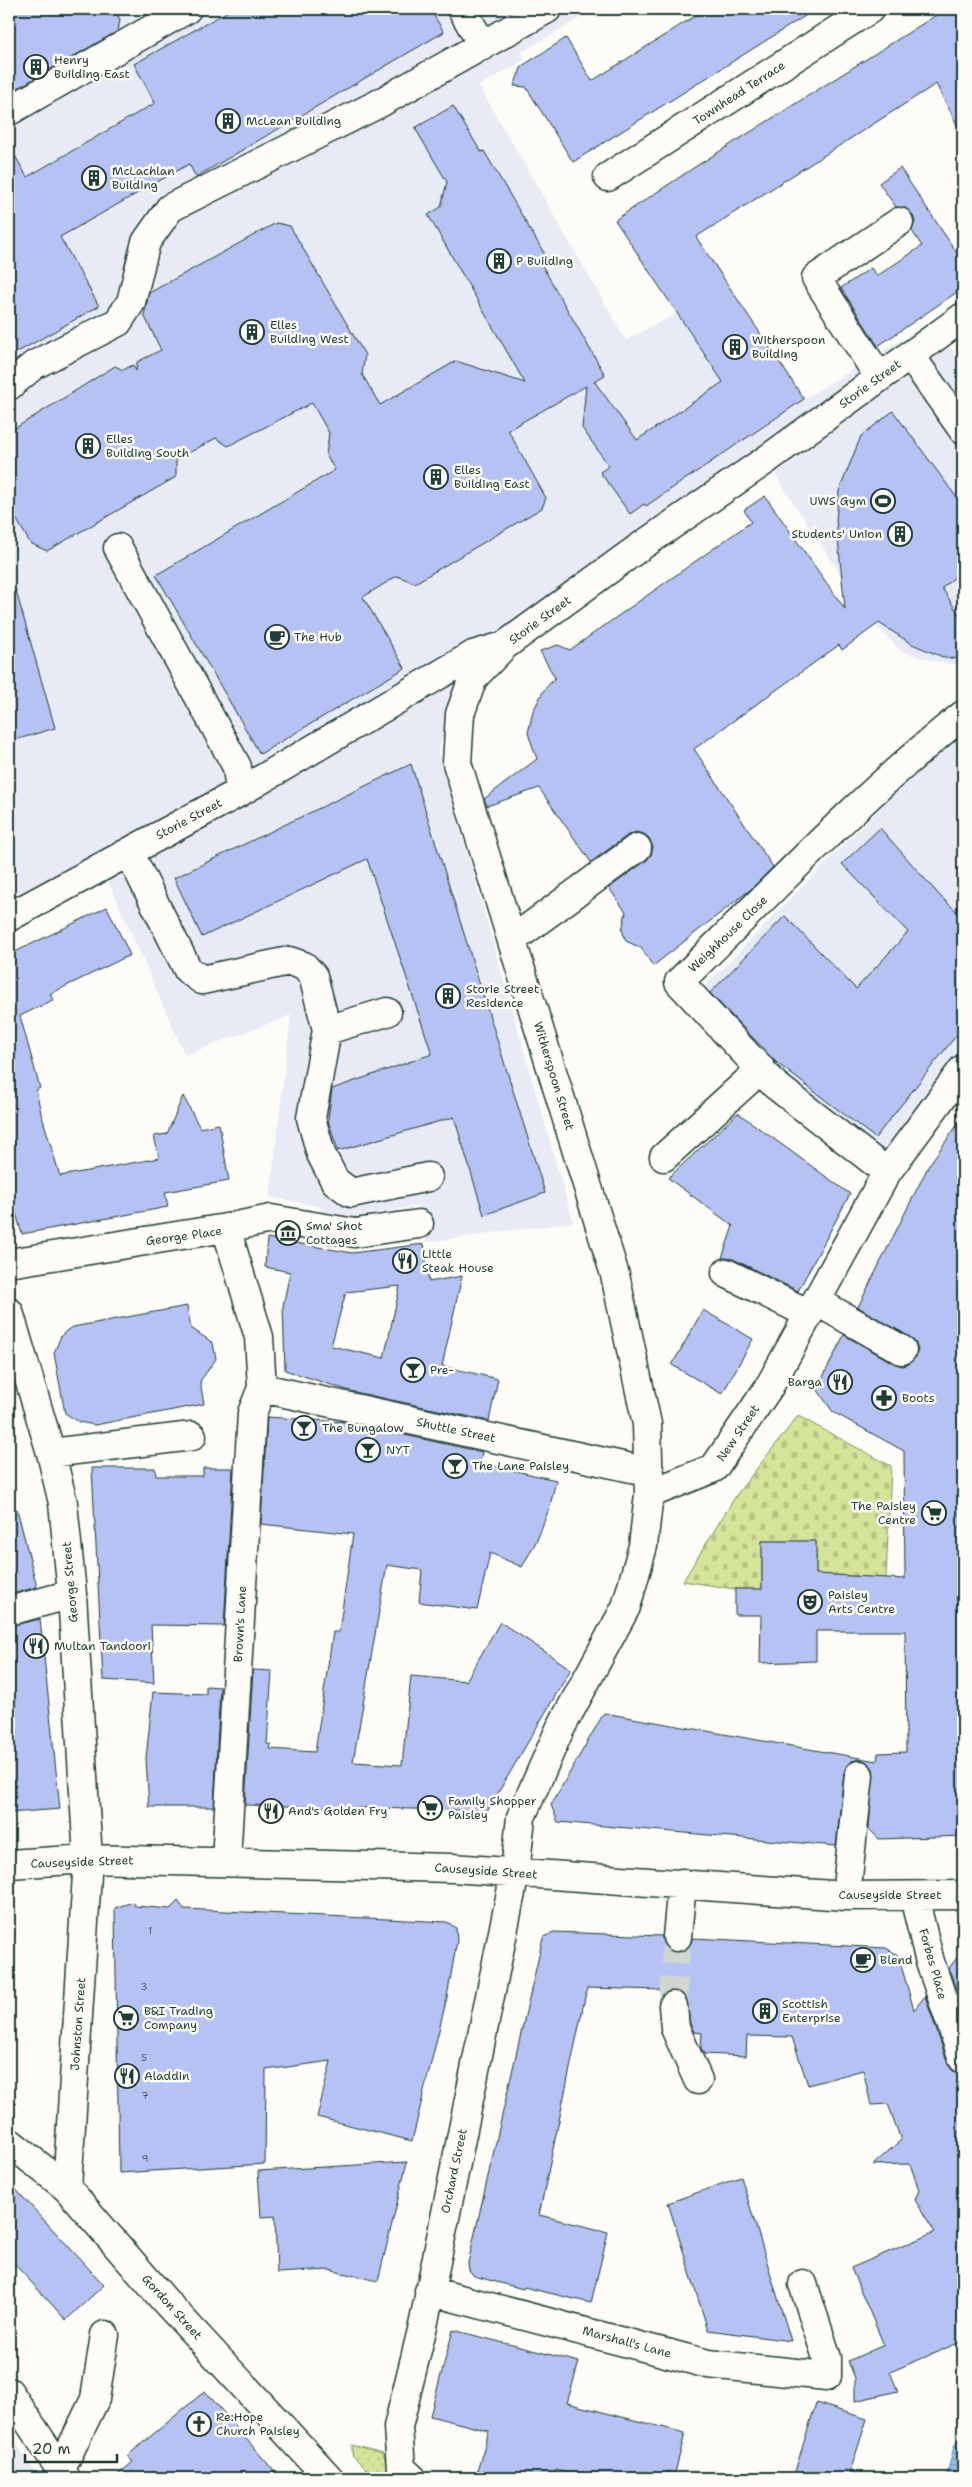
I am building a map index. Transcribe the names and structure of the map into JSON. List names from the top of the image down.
{
  "streets": {
    "street": [
      "Townhead Terrace",
      "Storie Street",
      "Weighhouse Close",
      "Witherspoon Street",
      "George Place",
      "Shuttle Street",
      "New Street",
      "George Street",
      "Brown's Lane",
      "Causeyside Street",
      "Forbes Place",
      "Johnston Street",
      "Orchard Street",
      "Gordon Street",
      "Marshall's Lane"
    ]
  },
  "crossings": [
    ["Storie Street", "Witherspoon Street"],
    ["Weighhouse Close", "New Street"],
    ["Witherspoon Street", "Shuttle Street"],
    ["Witherspoon Street", "New Street"],
    ["George Place", "Shuttle Street"],
    ["George Place", "Brown's Lane"],
    ["Shuttle Street", "New Street"],
    ["Shuttle Street", "Brown's Lane"],
    ["George Street", "Causeyside Street"],
    ["George Street", "Johnston Street"],
    ["Brown's Lane", "Causeyside Street"],
    ["Causeyside Street", "Forbes Place"],
    ["Causeyside Street", "Johnston Street"],
    ["Causeyside Street", "Orchard Street"],
    ["Johnston Street", "Gordon Street"],
    ["Orchard Street", "Marshall's Lane"]
  ],
  "places": {
    "building": [
      "Henry Building East",
      "McLean Building",
      "McLachlan Building",
      "P Building",
      "Elles Building West",
      "Witherspoon Building",
      "Elles Building South",
      "Elles Building East",
      "Students' Union",
      "Storie Street Residence",
      "Scottish Enterprise"
    ],
    "sports": ["UWS Gym"],
    "cafe": ["The Hub", "Blend"],
    "museum": ["Sma' Shot Cottages"],
    "restaurant": [
      "Little Steak House",
      "Barga",
      "Multan Tandoori",
      "And's Golden Fry",
      "Aladdin"
    ],
    "bar": [
      "Pre-",
      "The Bungalow",
      "NYT",
      "The Lane Paisley"
    ],
    "pharmacy": ["Boots"],
    "supermarket": ["The Paisley Centre", "Family Shopper Paisley", "B&I Trading Company"],
    "theatre": ["Paisley Arts Centre"],
    "church": ["Re:Hope Church Paisley"]
  },
  "house_numbers": [
    "1",
    "3",
    "5",
    "7",
    "9"
  ],
  "scale_bar": "20 m"
}
